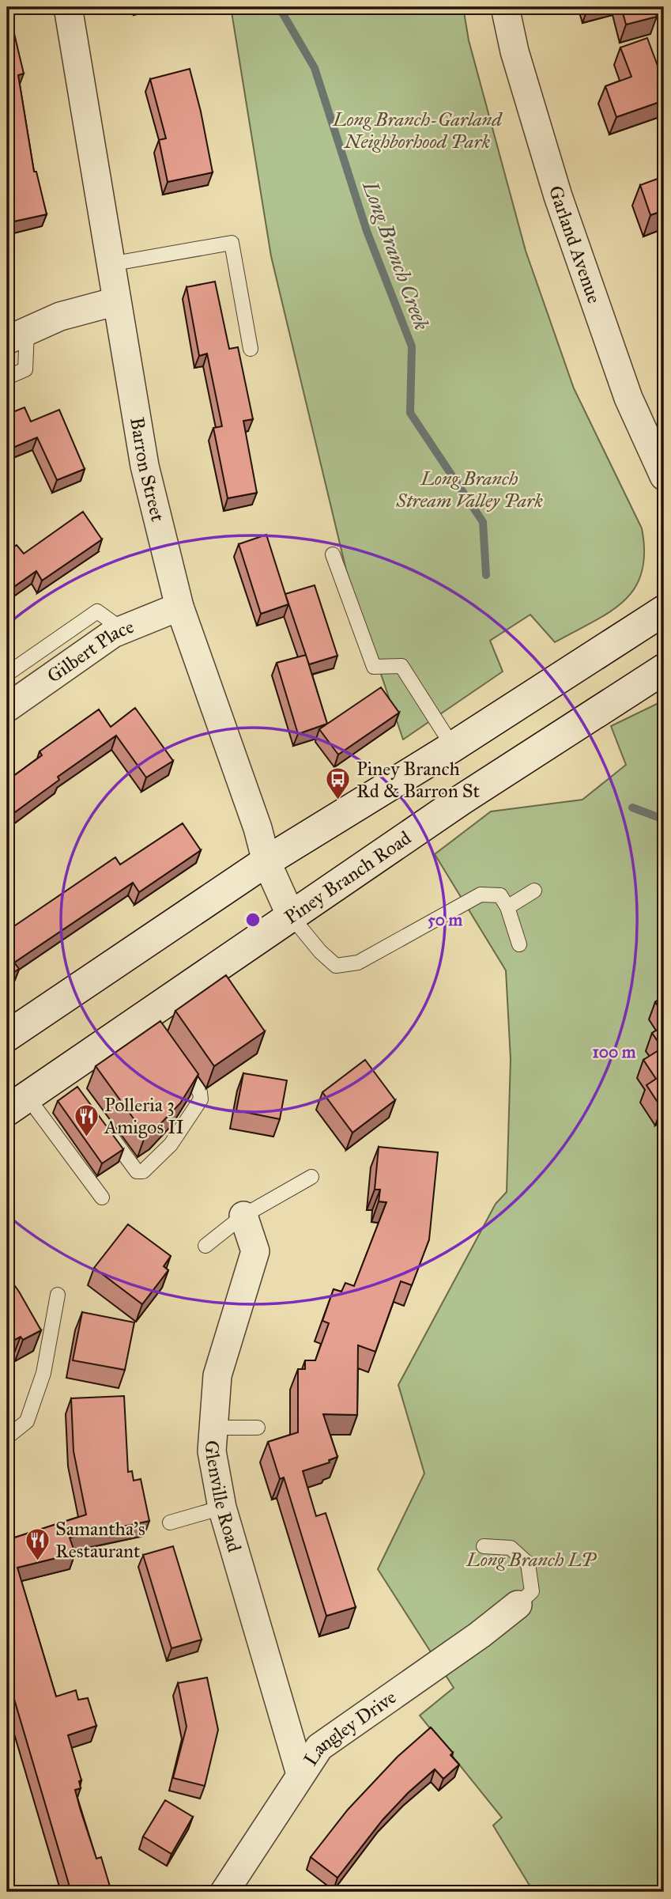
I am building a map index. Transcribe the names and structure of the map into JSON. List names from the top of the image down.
{
  "streets": {
    "main road": ["Piney Branch Road"],
    "street": [
      "Garland Avenue",
      "Barron Street",
      "Gilbert Place",
      "Glenville Road",
      "Langley Drive"
    ]
  },
  "crossings": [
    ["Barron Street", "Gilbert Place"],
    ["Barron Street", "Piney Branch Road"],
    ["Glenville Road", "Langley Drive"]
  ],
  "water": ["Long Branch Creek"],
  "parks": ["Long Branch-Garland Neighborhood Park", "Long Branch Stream Valley Park", "Long Branch LP"],
  "places": {
    "bus stop": ["Piney Branch Rd & Barron St"],
    "restaurant": ["Polleria 3 Amigos II", "Samantha's Restaurant"]
  },
  "rings": ["50 m", "100 m"]
}
